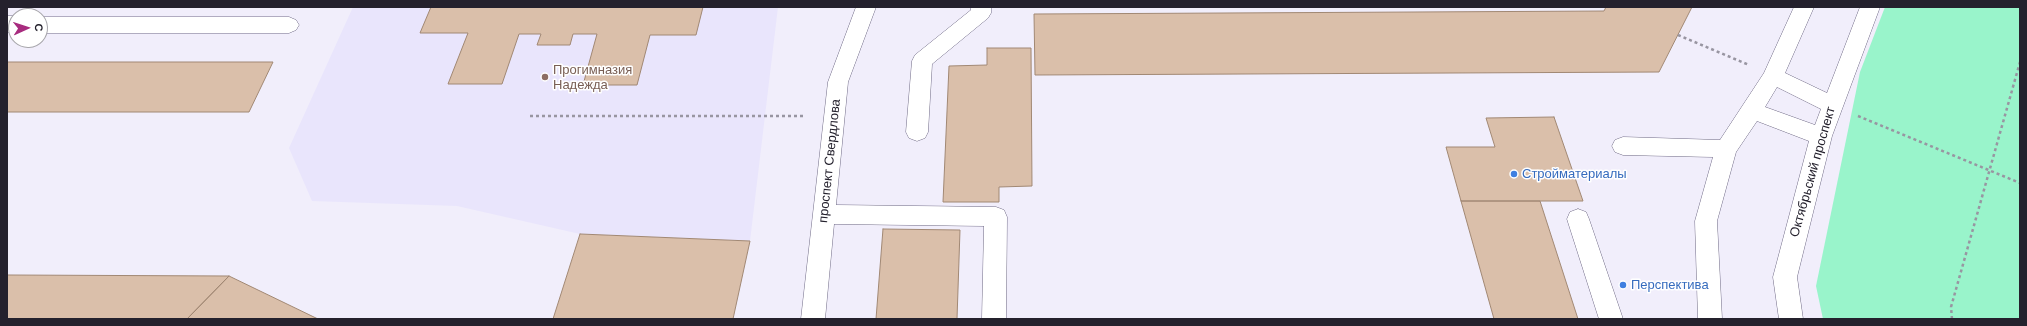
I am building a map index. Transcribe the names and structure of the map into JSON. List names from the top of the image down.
{
  "streets": {
    "street": ["проспект Свердлова", "Октябрьский проспект"]
  },
  "places": ["Прогимназия Надежда", "Стройматериалы", "Перспектива"],
  "north": "right"
}
